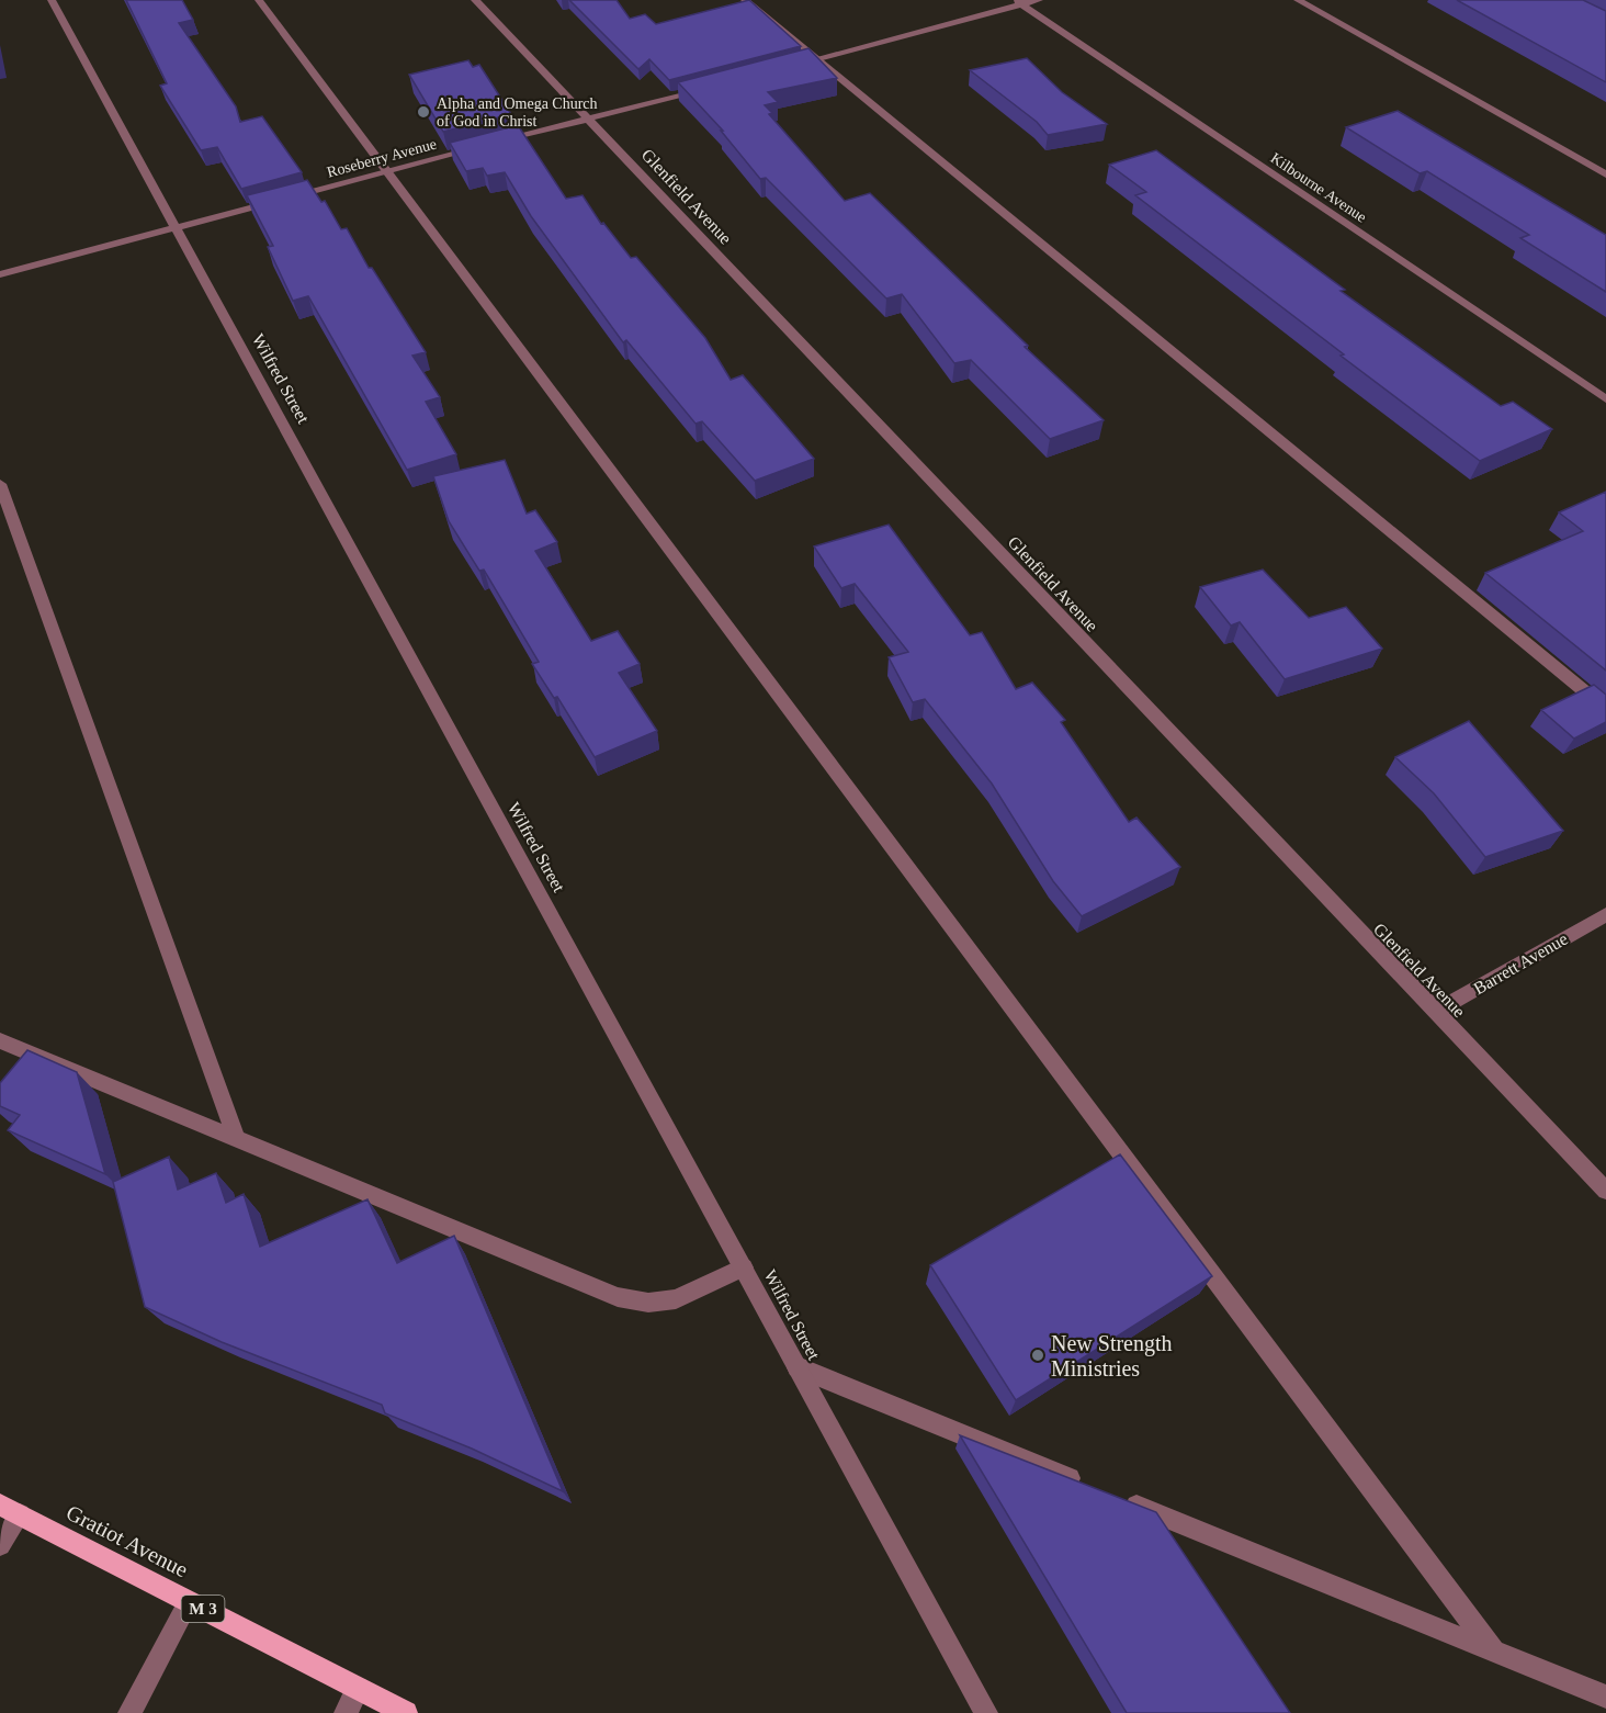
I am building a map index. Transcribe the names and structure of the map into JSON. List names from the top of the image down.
{
  "streets": {
    "main road": ["Gratiot Avenue", "M 3"],
    "street": [
      "Roseberry Avenue",
      "Kilbourne Avenue",
      "Glenfield Avenue",
      "Wilfred Street",
      "Barrett Avenue"
    ]
  },
  "crossings": [
    ["Roseberry Avenue", "Glenfield Avenue"],
    ["Roseberry Avenue", "Wilfred Street"],
    ["Glenfield Avenue", "Barrett Avenue"]
  ],
  "places": ["Alpha and Omega Church of God in Christ", "New Strength Ministries"]
}
